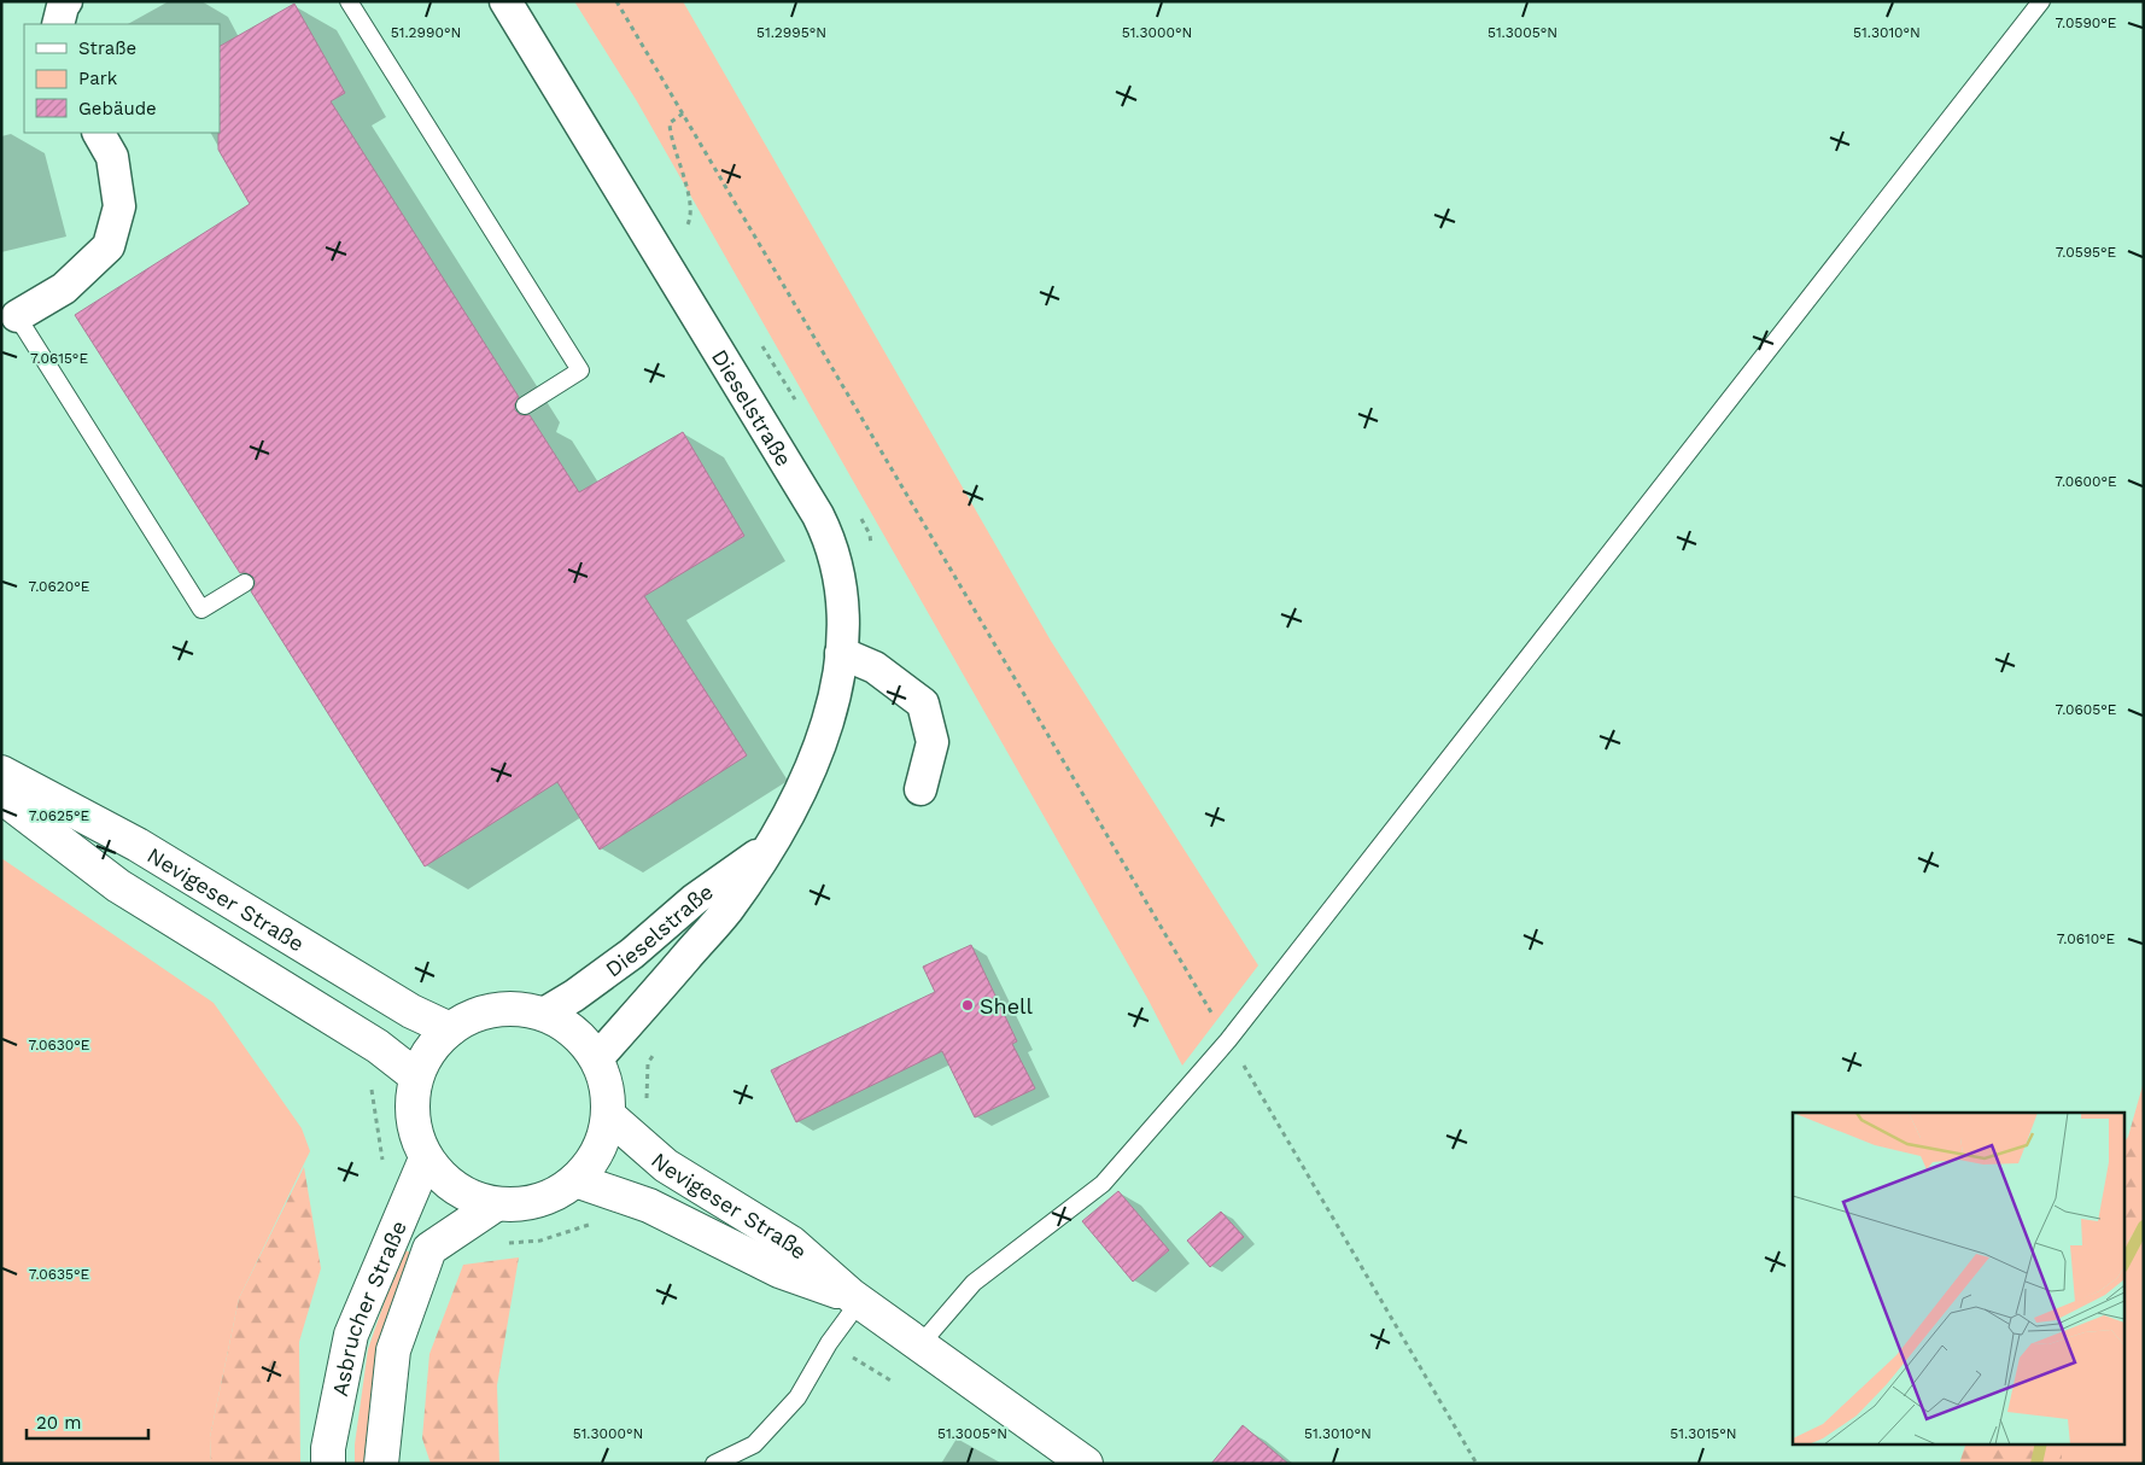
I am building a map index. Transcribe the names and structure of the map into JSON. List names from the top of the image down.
{
  "streets": {
    "main road": ["Nevigeser Straße", "Asbrucher Straße"],
    "street": ["Dieselstraße"]
  },
  "crossings": [
    ["Dieselstraße", "Nevigeser Straße"],
    ["Dieselstraße", "Asbrucher Straße"],
    ["Nevigeser Straße", "Asbrucher Straße"]
  ],
  "places": ["Shell"],
  "legend": ["Straße", "Park", "Gebäude"],
  "scale_bar": "20 m",
  "coordinates": [
    "7.0590°E",
    "51.2990°N",
    "51.2995°N",
    "51.3000°N",
    "51.3005°N",
    "51.3010°N",
    "7.0595°E",
    "7.0615°E",
    "7.0600°E",
    "7.0620°E",
    "7.0605°E",
    "7.0625°E",
    "7.0610°E",
    "7.0630°E",
    "7.0635°E",
    "51.3015°N"
  ]
}
